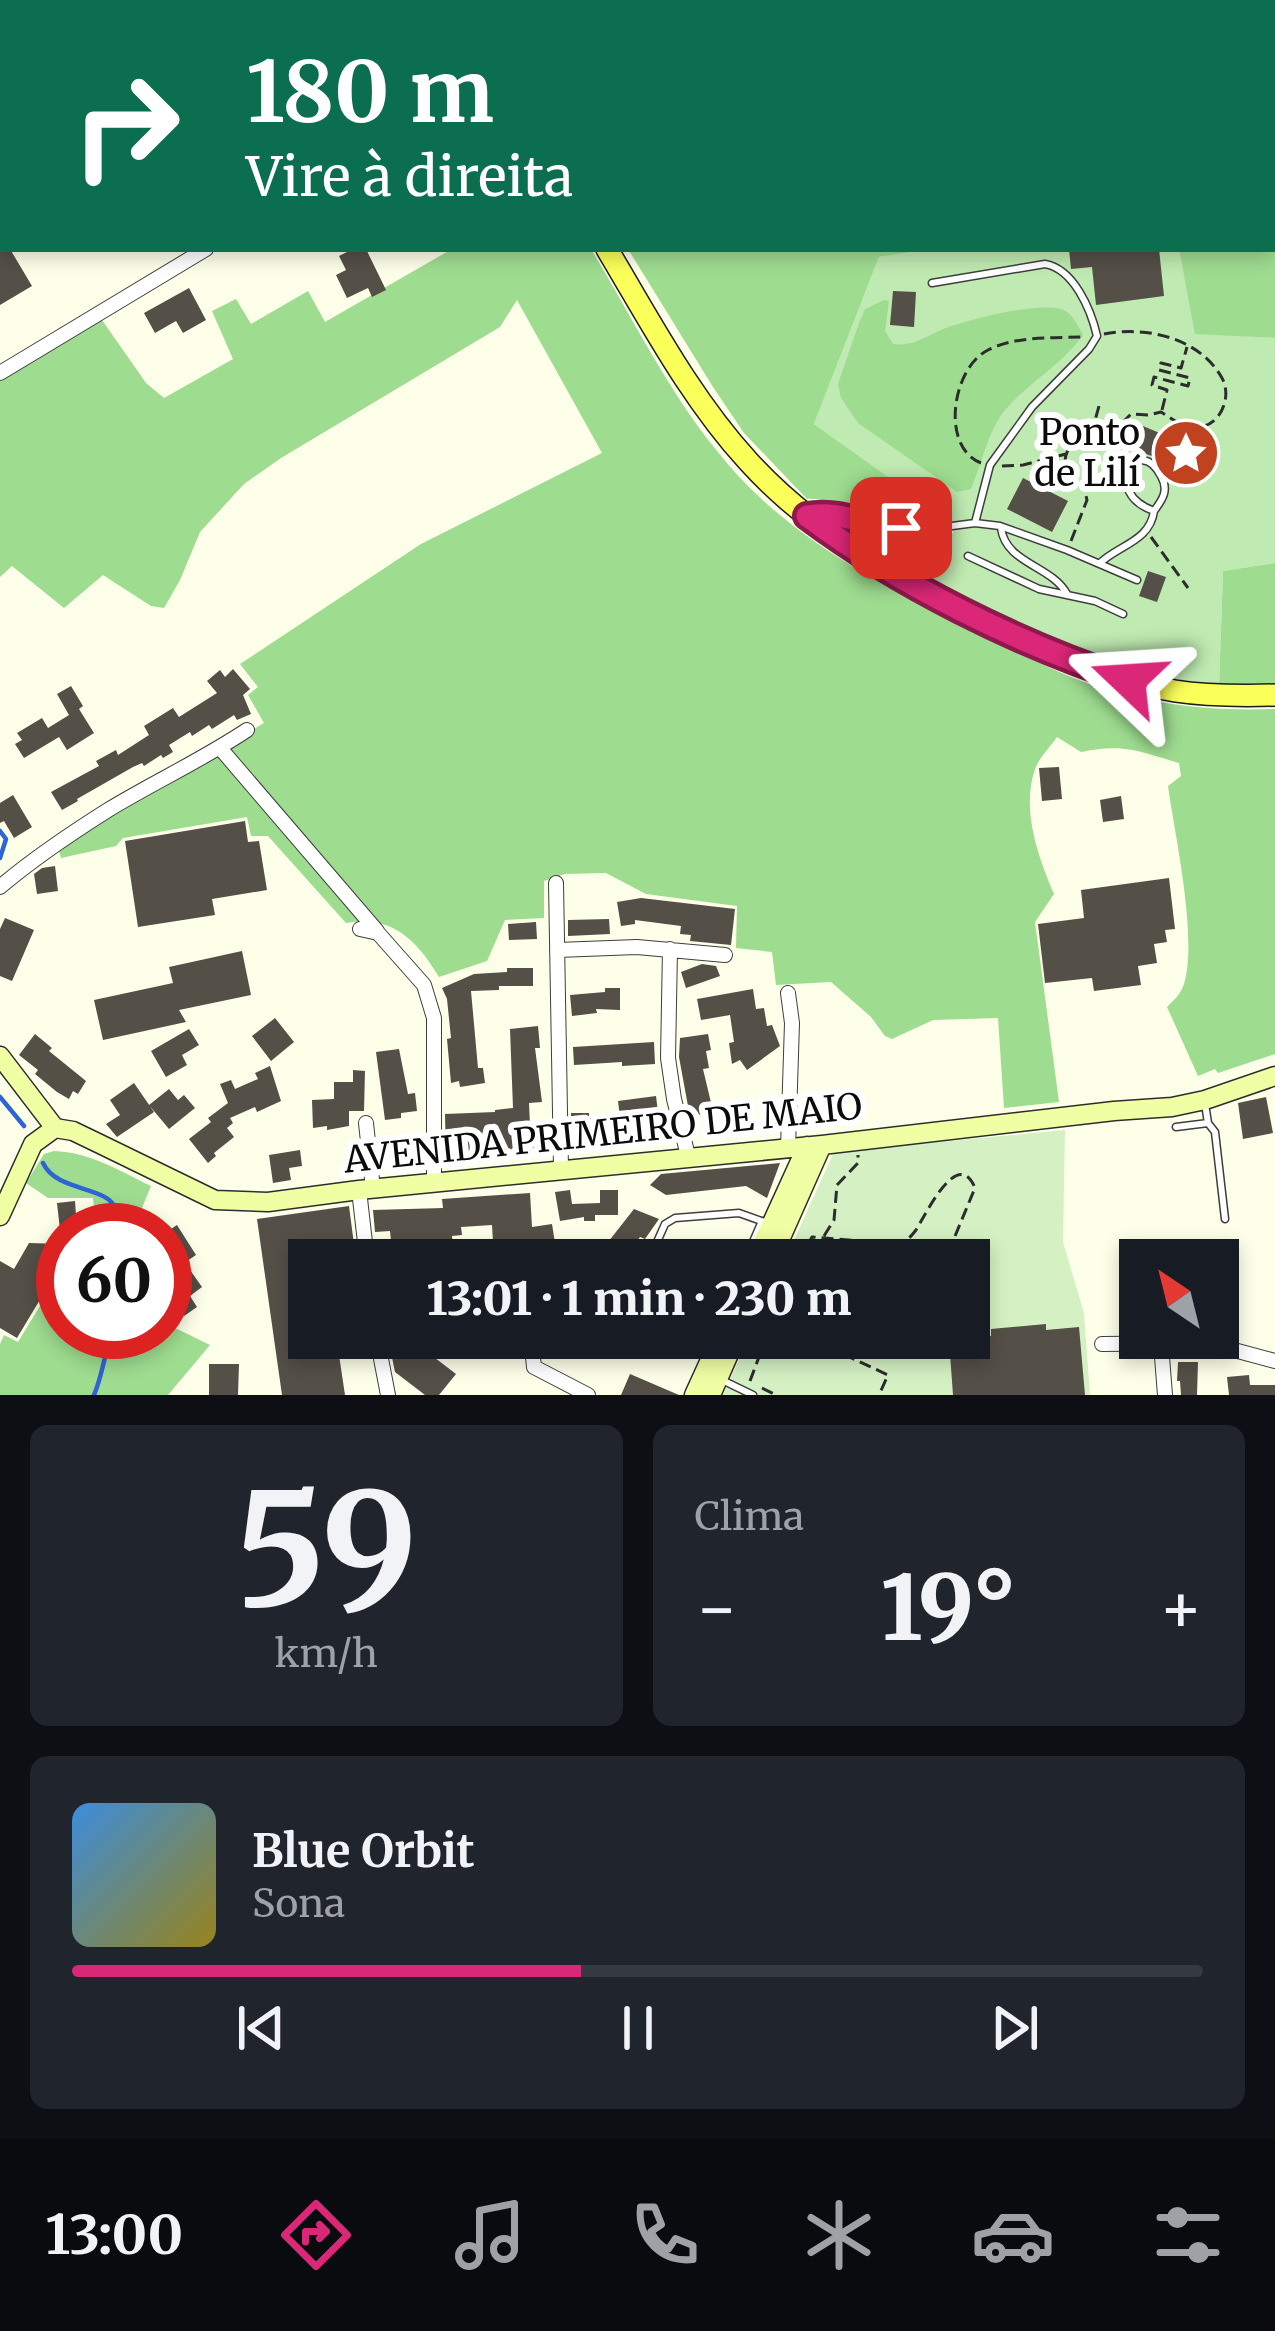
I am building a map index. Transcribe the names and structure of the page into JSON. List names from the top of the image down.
{
  "streets": {
    "main road": ["AVENIDA PRIMEIRO DE MAIO"]
  },
  "places": {
    "place": ["Ponto de Lilí"]
  },
  "north": "top left",
  "page": {
    "turn": ["180 m", "Vire à direita"],
    "limit": "60",
    "trip": "13:01 · 1 min · 230 m",
    "tile": [
      ["59", "km/h"],
      "Clima"
    ],
    "heat": ["−", "19°", "+"],
    "song": ["Blue Orbit", "Sona"],
    "tabs": "13:00"
  }
}
